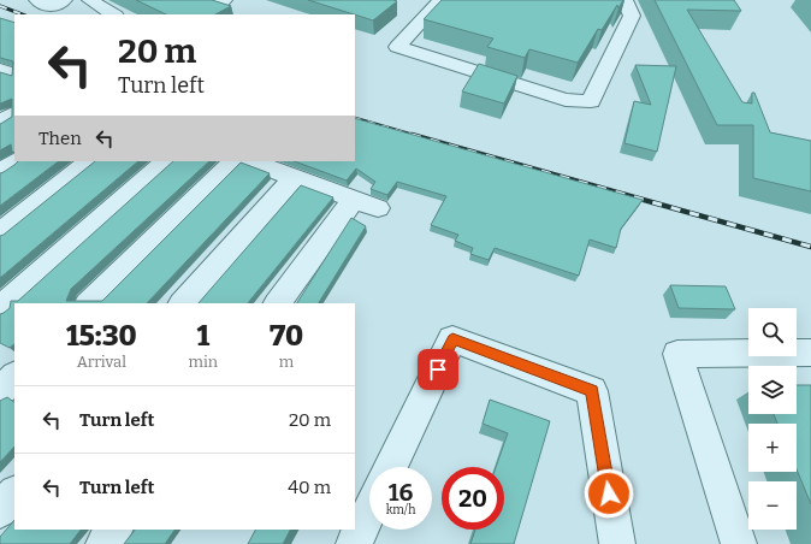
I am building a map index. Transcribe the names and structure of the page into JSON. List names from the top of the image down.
{
  "page": {
    "turn": ["20 m", "Turn left"],
    "then": "Then",
    "eta": [
      "15:30",
      "Arrival",
      "1",
      "min",
      "70",
      "m"
    ],
    "map_buttons": ["+", "−"],
    "list": [
      {
        "name": "Turn left",
        "value": "20 m"
      },
      {
        "name": "Turn left",
        "value": "40 m"
      }
    ],
    "speed": "16 km/h",
    "limit": "20"
  }
}
